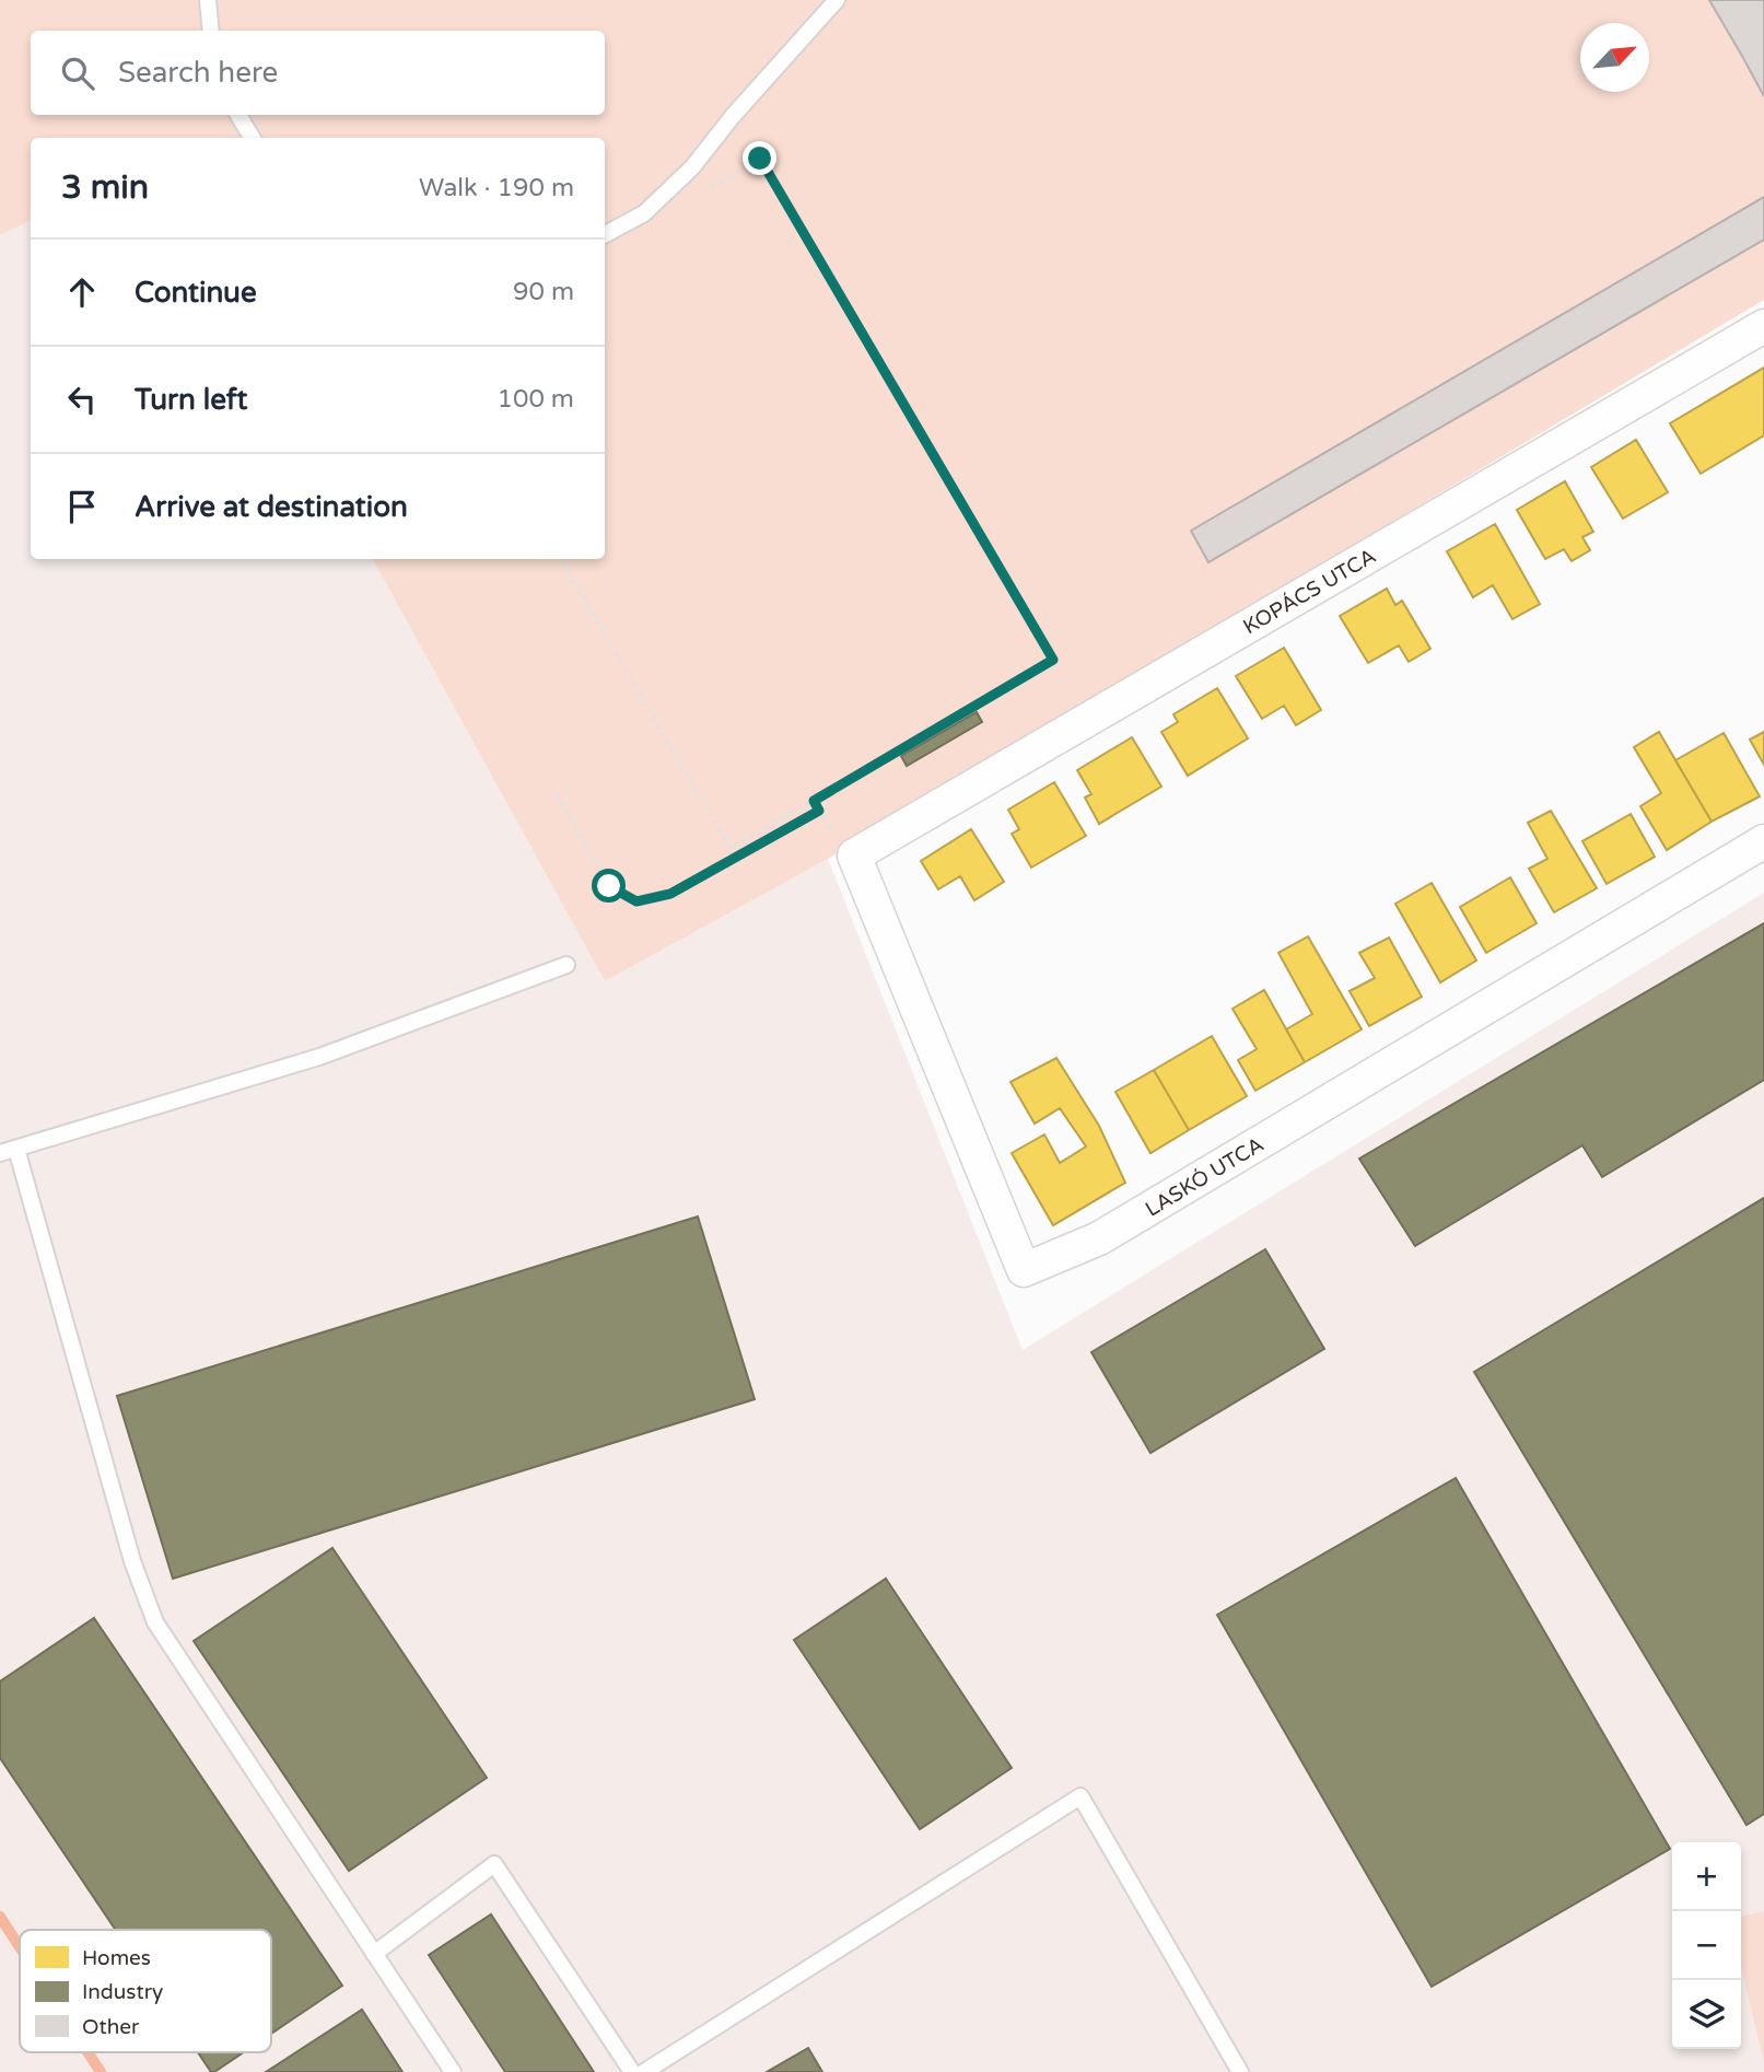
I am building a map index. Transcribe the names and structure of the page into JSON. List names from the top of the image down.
{
  "streets": {
    "street": ["KOPÁCS UTCA", "LASKÓ UTCA"]
  },
  "crossings": [
    ["KOPÁCS UTCA", "LASKÓ UTCA"]
  ],
  "legend": ["Homes", "Industry", "Other"],
  "north": "top right",
  "page": {
    "search": "Search here",
    "heading": ["3 min", "Walk · 190 m"],
    "list": [
      ["Continue", "90 m"],
      ["Turn left", "100 m"],
      "Arrive at destination"
    ],
    "map_buttons": ["+", "−"]
  }
}
